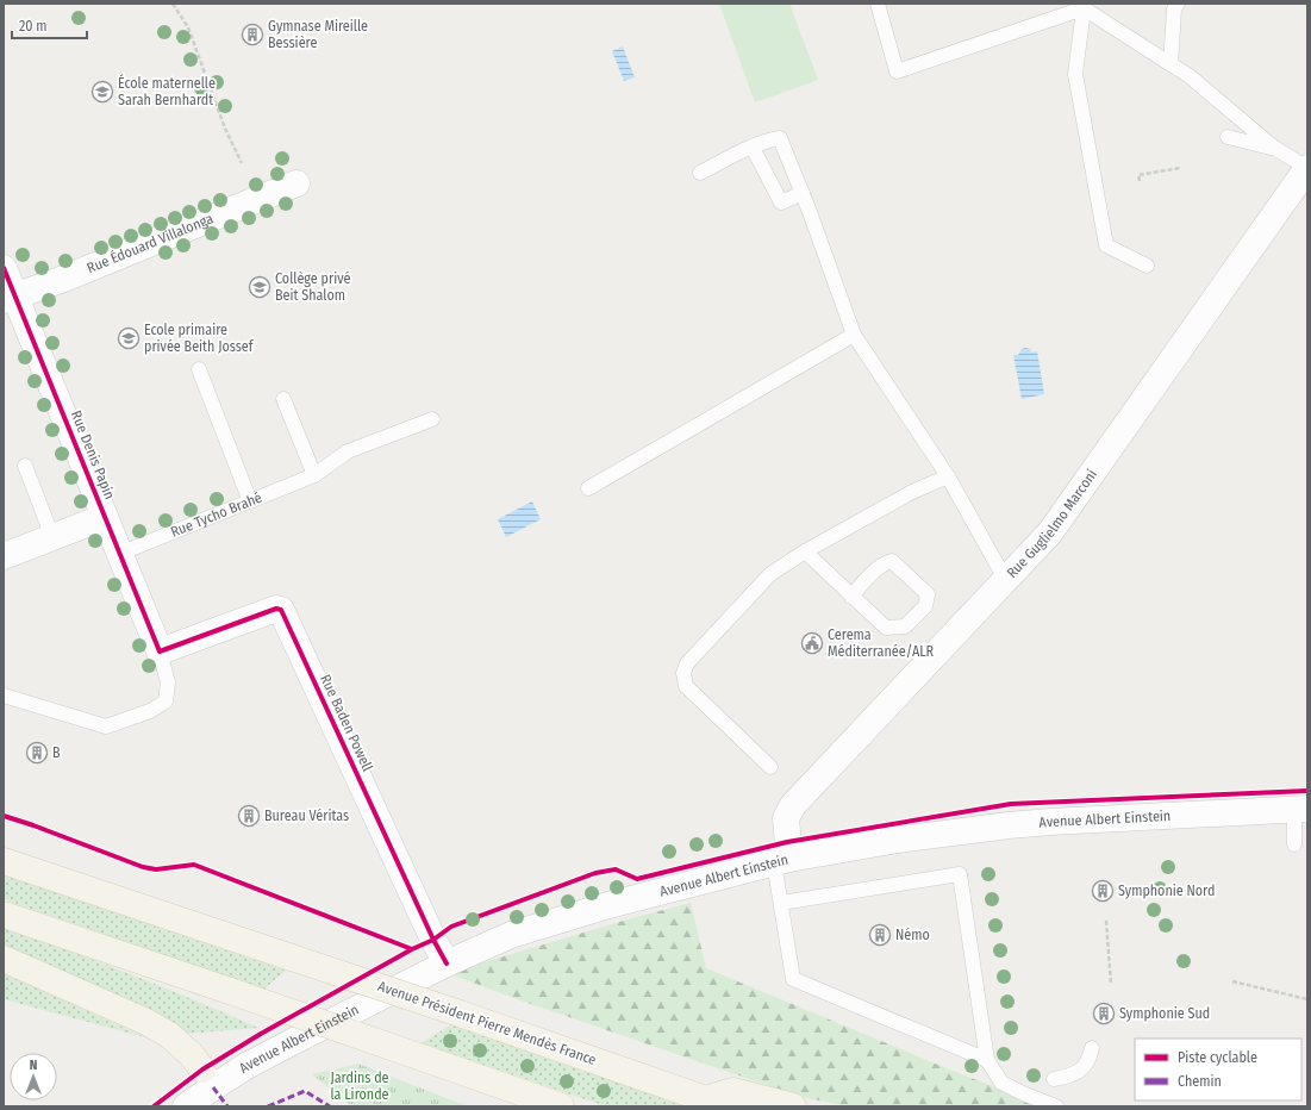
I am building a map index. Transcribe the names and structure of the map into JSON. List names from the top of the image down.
{
  "streets": {
    "main road": ["Avenue Président Pierre Mendès France"],
    "street": [
      "Rue Édouard Villalonga",
      "Rue Denis Papin",
      "Rue Guglielmo Marconi",
      "Rue Baden Powell",
      "Avenue Albert Einstein"
    ],
    "lane": ["Rue Tycho Brahé"]
  },
  "crossings": [
    ["Rue Édouard Villalonga", "Rue Denis Papin"],
    ["Rue Denis Papin", "Rue Tycho Brahé"],
    ["Rue Denis Papin", "Rue Baden Powell"],
    ["Rue Guglielmo Marconi", "Avenue Albert Einstein"],
    ["Rue Baden Powell", "Avenue Albert Einstein"]
  ],
  "parks": ["Jardins de la Lironde"],
  "places": {
    "building": [
      "Gymnase Mireille Bessière",
      "B",
      "Bureau Véritas",
      "Symphonie Nord",
      "Némo",
      "Symphonie Sud"
    ],
    "school or university": ["École maternelle Sarah Bernhardt", "Collège privé Beit Shalom", "Ecole primaire privée Beith Jossef"],
    "public building": ["Cerema Méditerranée/ALR"]
  },
  "legend": ["Piste cyclable", "Chemin"],
  "scale_bar": "20 m",
  "north": "top"
}
